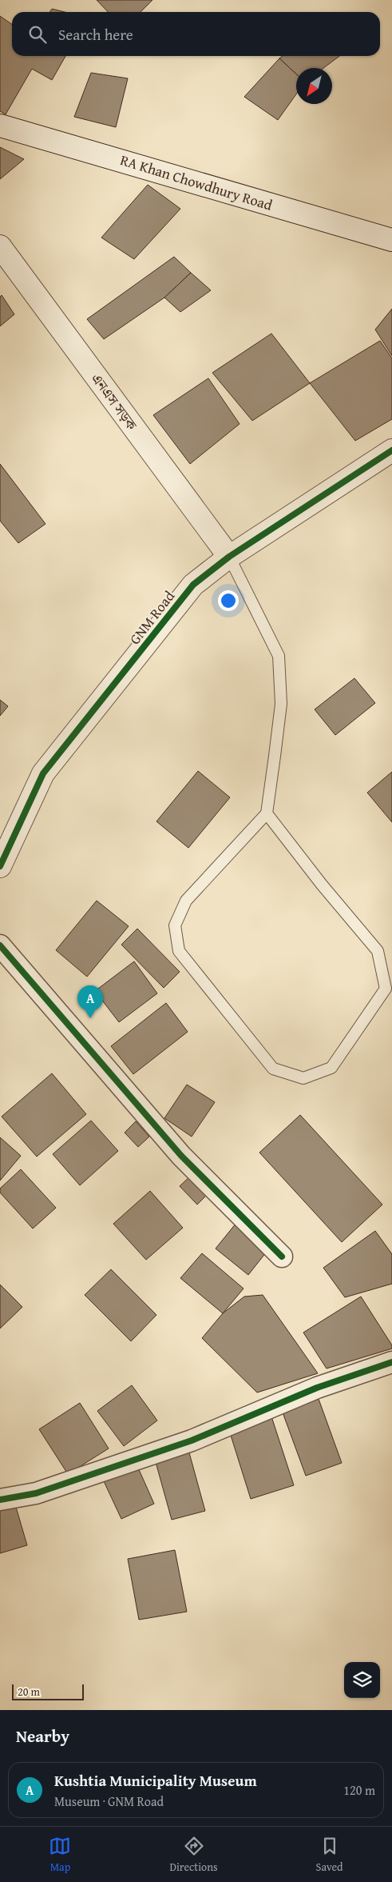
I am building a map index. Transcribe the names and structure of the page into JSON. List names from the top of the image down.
{
  "streets": {
    "street": ["RA Khan Chowdhury Road", "এনএস সড়ক", "GNM Road"]
  },
  "crossings": [
    ["এনএস সড়ক", "GNM Road"]
  ],
  "scale_bar": "20 m",
  "north": "bottom left",
  "page": {
    "search": "Search here",
    "pins": "A",
    "scale": "20 m",
    "heading": "Nearby",
    "list": [
      {
        "mark": "A",
        "name": "Kushtia Municipality Museum",
        "note": "Museum · GNM Road",
        "value": "120 m"
      }
    ],
    "nav": ["Map", "Directions", "Saved"]
  }
}
